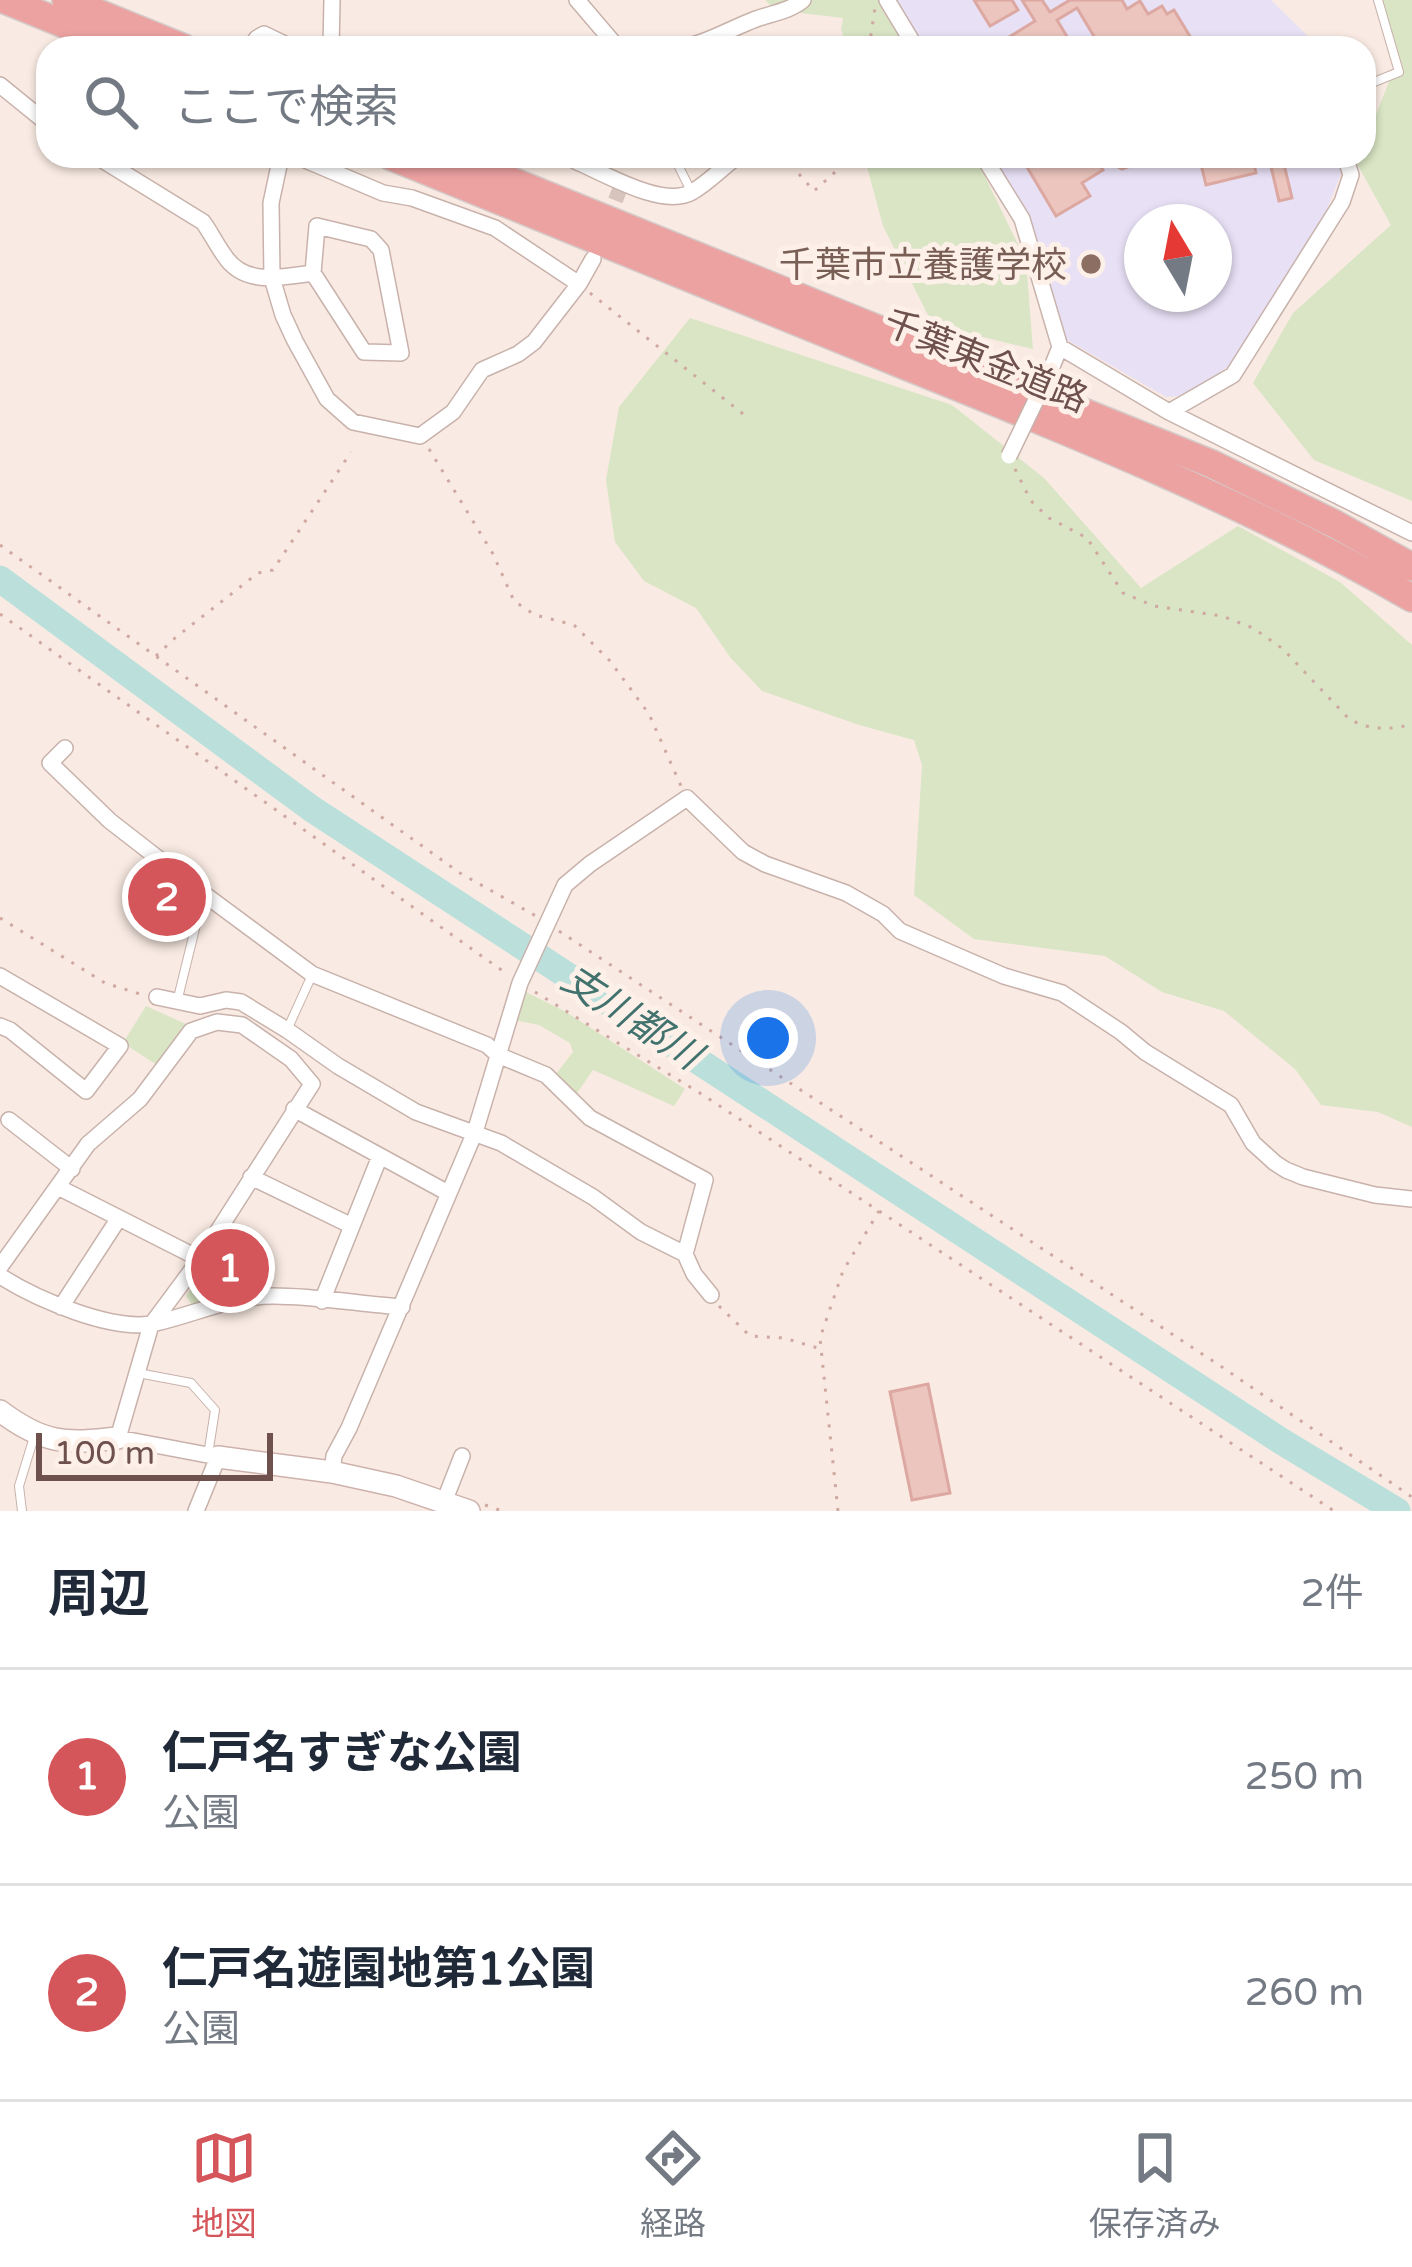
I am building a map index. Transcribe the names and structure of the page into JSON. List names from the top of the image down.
{
  "streets": {
    "highway": ["千葉東金道路"]
  },
  "water": ["支川都川"],
  "places": ["千葉市立養護学校"],
  "scale_bar": "100 m",
  "north": "top",
  "page": {
    "search": "ここで検索",
    "pins": ["2", "1"],
    "scale": "100 m",
    "heading": ["周辺", "2件"],
    "list": [
      {
        "mark": "1",
        "name": "仁戸名すぎな公園",
        "note": "公園",
        "value": "250 m"
      },
      {
        "mark": "2",
        "name": "仁戸名遊園地第1公園",
        "note": "公園",
        "value": "260 m"
      }
    ],
    "nav": ["地図", "経路", "保存済み"]
  }
}
